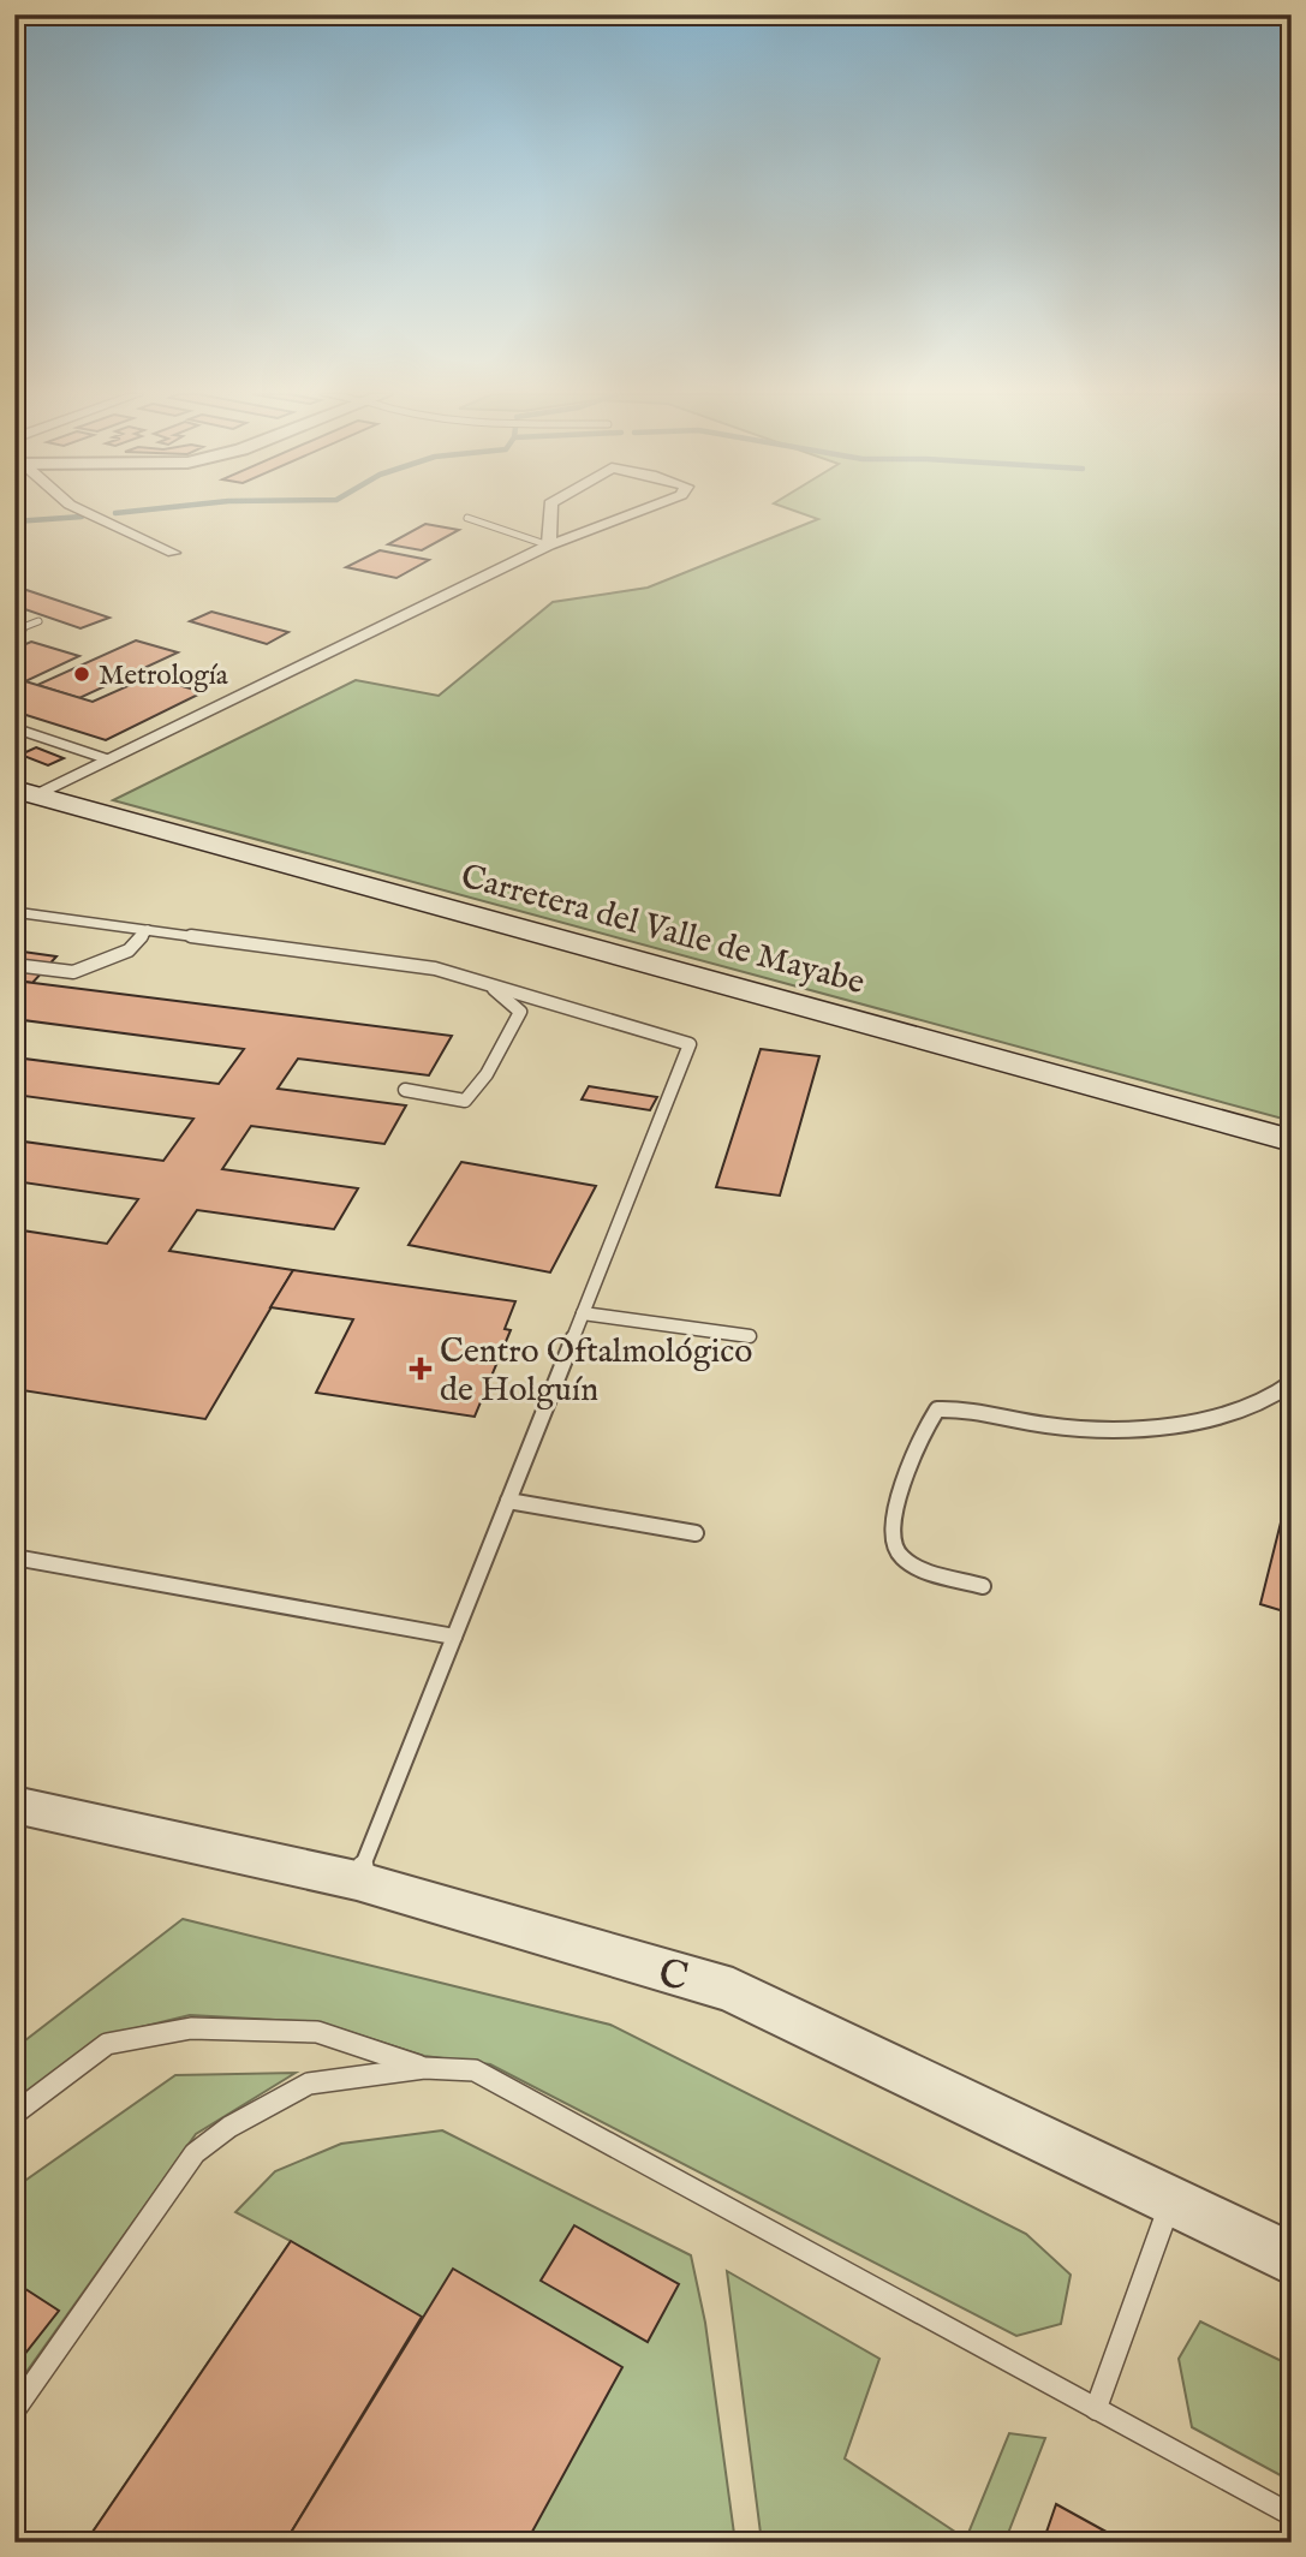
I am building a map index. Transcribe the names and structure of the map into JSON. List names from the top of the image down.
{
  "streets": {
    "main road": ["Carretera del Valle de Mayabe"],
    "street": ["C"]
  },
  "places": {
    "other": ["Metrología"],
    "health": ["Centro Oftalmológico de Holguín"]
  }
}
